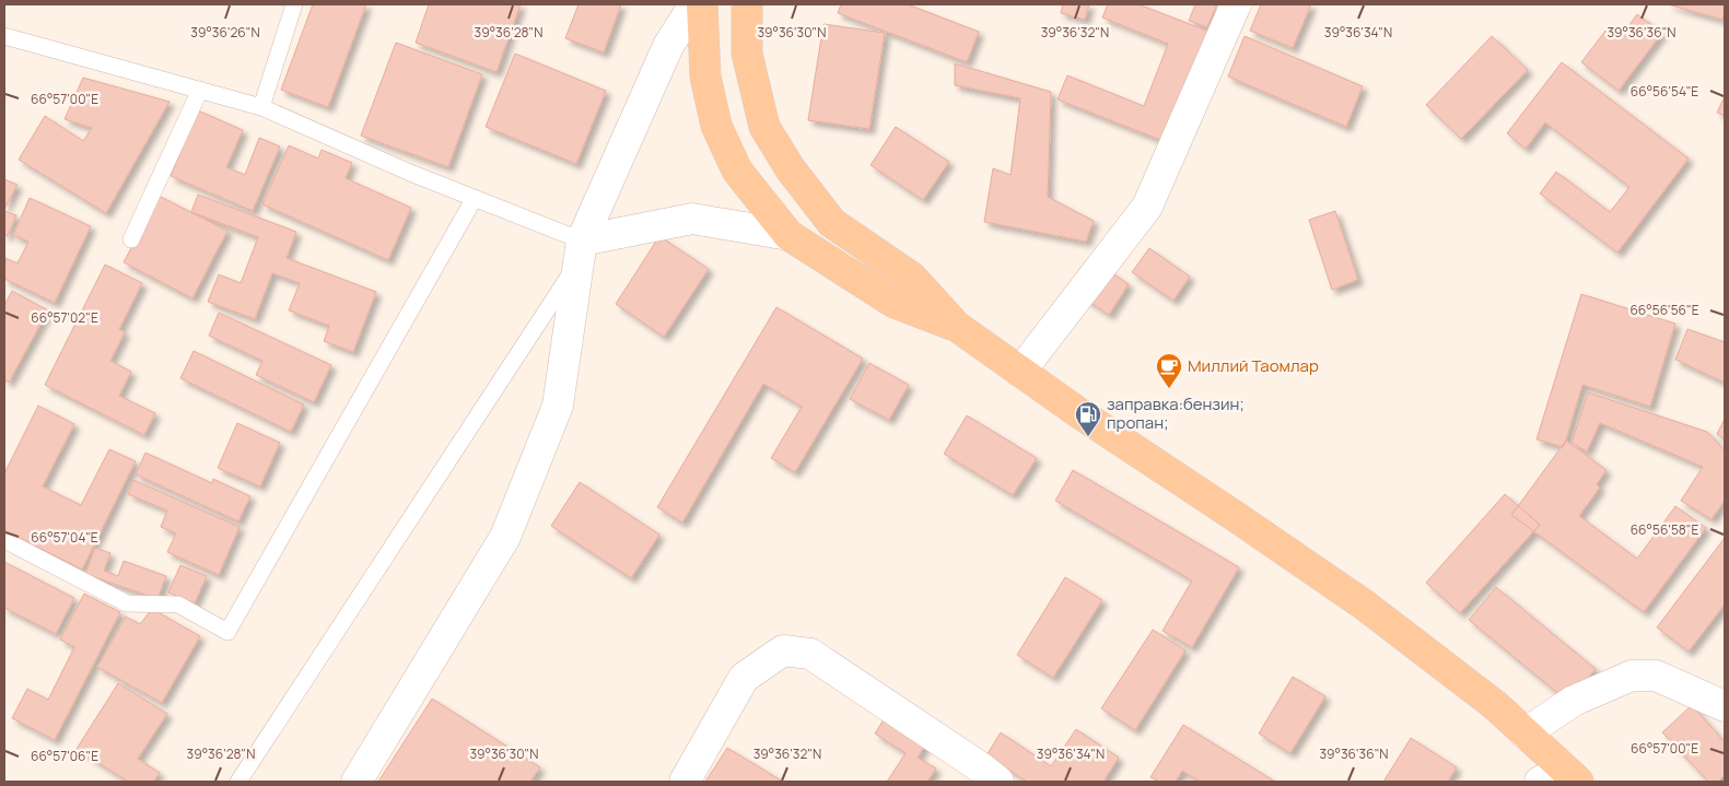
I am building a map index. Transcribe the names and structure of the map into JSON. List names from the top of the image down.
{
  "places": {
    "cafe": ["Миллий Таомлар"],
    "fuel station": ["заправка:бензин; пропан;"]
  },
  "coordinates": [
    "39°36'26\"N",
    "39°36'28\"N",
    "39°36'30\"N",
    "39°36'32\"N",
    "39°36'34\"N",
    "39°36'36\"N",
    "66°56'54\"E",
    "66°57'00\"E",
    "66°56'56\"E",
    "66°57'02\"E",
    "66°56'58\"E",
    "66°57'04\"E",
    "66°57'06\"E"
  ]
}
